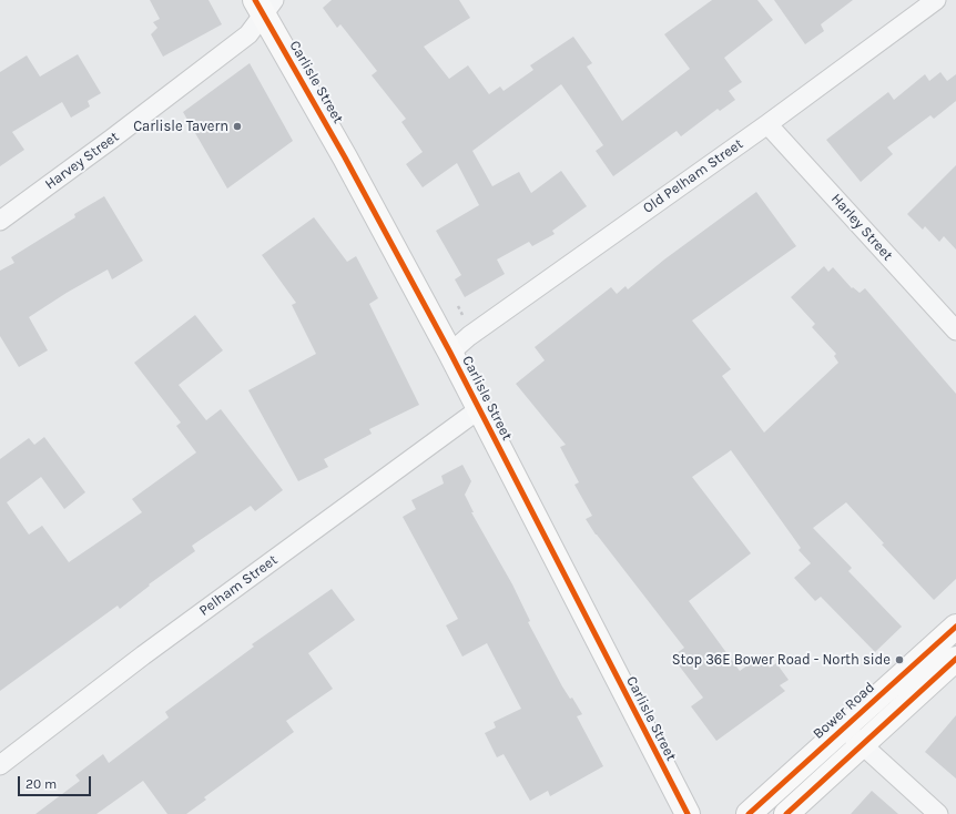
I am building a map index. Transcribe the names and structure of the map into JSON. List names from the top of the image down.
{
  "streets": {
    "street": [
      "Carlisle Street",
      "Harvey Street",
      "Old Pelham Street",
      "Harley Street",
      "Pelham Street",
      "Bower Road"
    ]
  },
  "crossings": [
    ["Carlisle Street", "Harvey Street"],
    ["Carlisle Street", "Old Pelham Street"],
    ["Carlisle Street", "Pelham Street"],
    ["Old Pelham Street", "Harley Street"]
  ],
  "places": ["Carlisle Tavern", "Stop 36E Bower Road - North side"],
  "scale_bar": "20 m"
}
